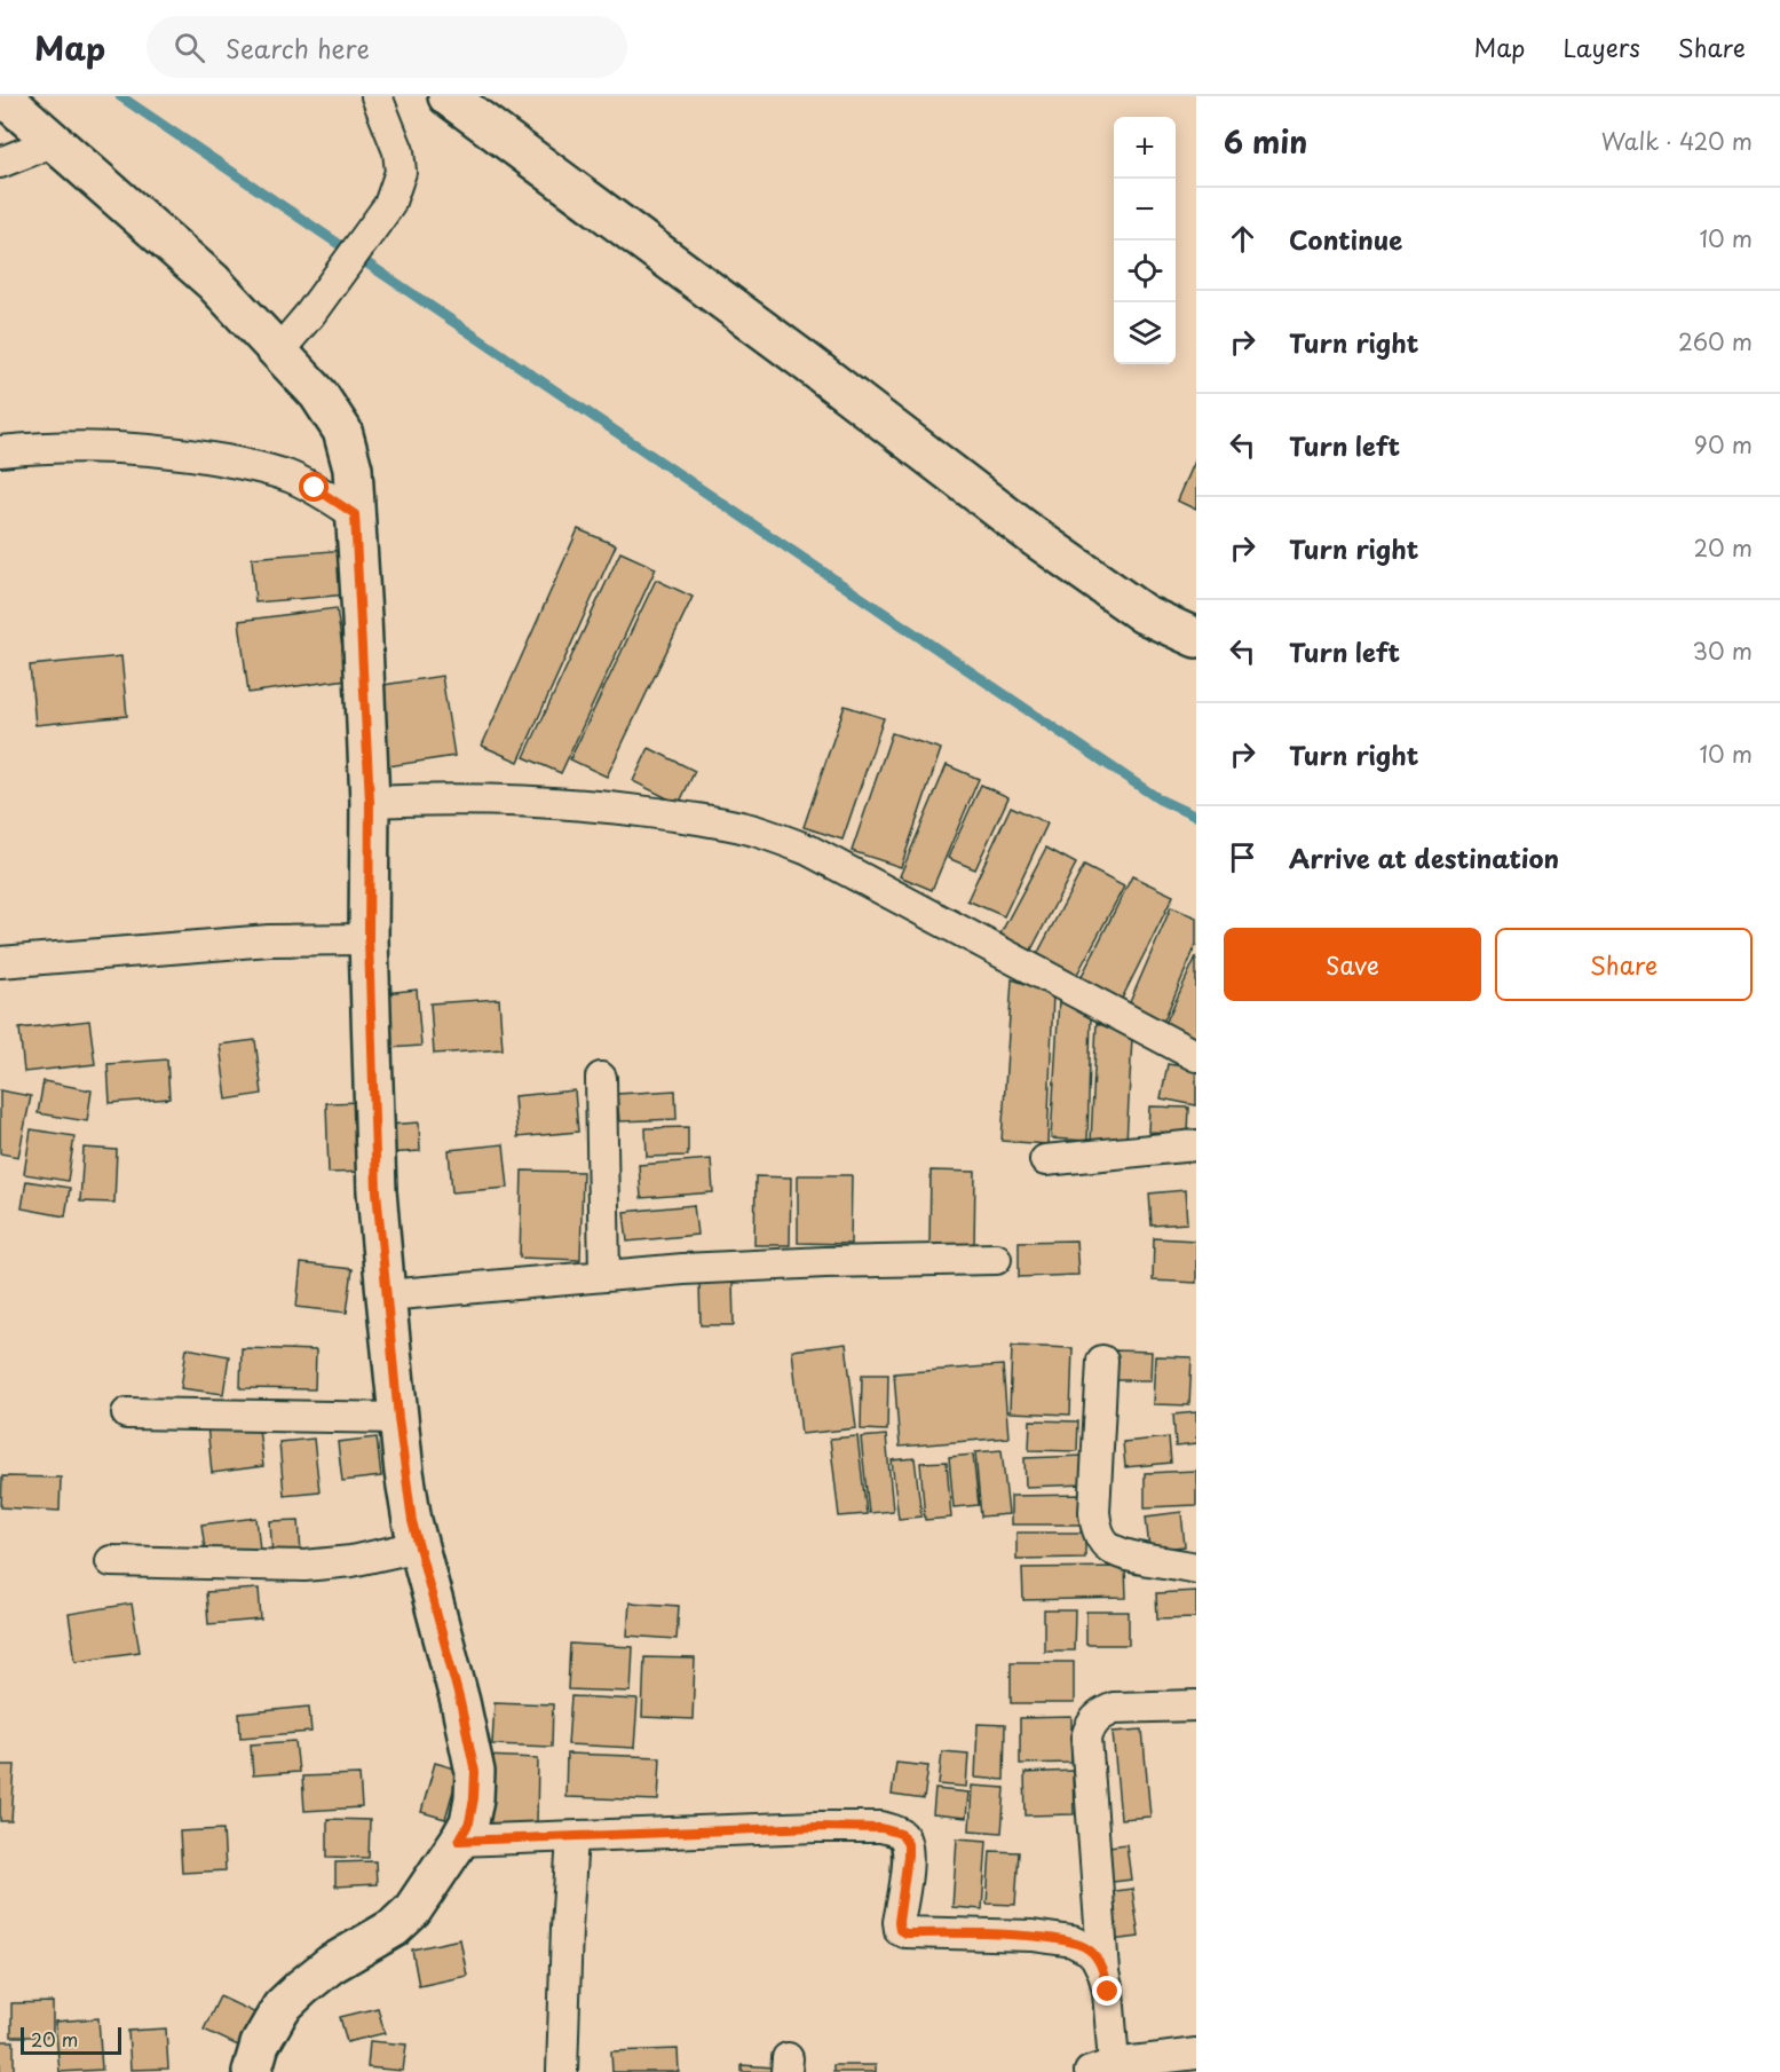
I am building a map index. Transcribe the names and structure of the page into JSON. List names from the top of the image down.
{
  "scale_bar": "20 m",
  "page": {
    "header": "Map",
    "search": "Search here",
    "nav": ["Map", "Layers", "Share"],
    "heading": ["6 min", "Walk · 420 m"],
    "map_buttons": ["+", "−"],
    "list": [
      ["Continue", "10 m"],
      ["Turn right", "260 m"],
      ["Turn left", "90 m"],
      ["Turn right", "20 m"],
      ["Turn left", "30 m"],
      ["Turn right", "10 m"],
      "Arrive at destination"
    ],
    "buttons": ["Save", "Share"],
    "scale": "20 m"
  }
}
